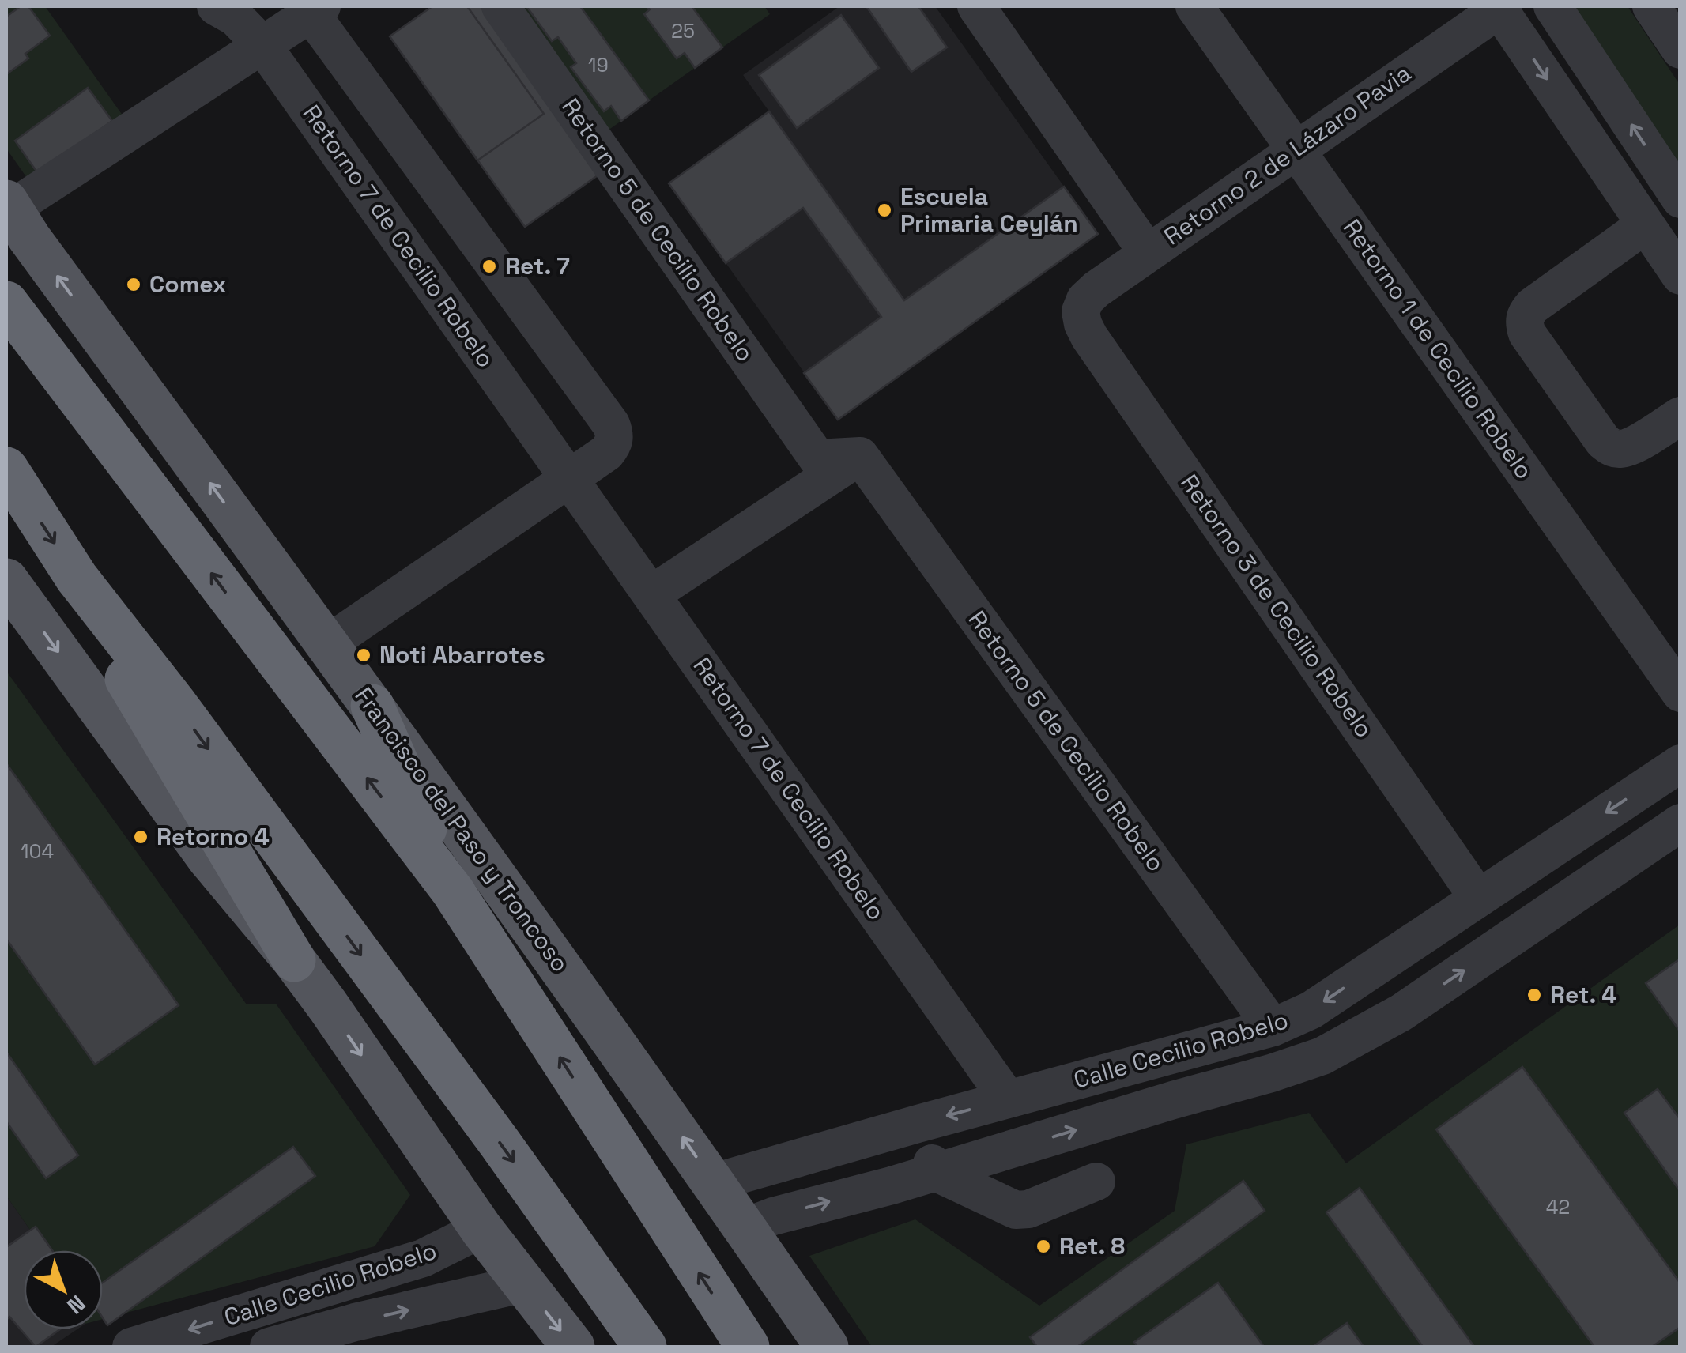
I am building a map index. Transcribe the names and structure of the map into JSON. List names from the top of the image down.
{
  "streets": {
    "highway": ["Francisco del Paso y Troncoso"],
    "street": [
      "Retorno 2 de Lázaro Pavia",
      "Retorno 5 de Cecilio Robelo",
      "Retorno 7 de Cecilio Robelo",
      "Retorno 1 de Cecilio Robelo",
      "Retorno 3 de Cecilio Robelo",
      "Calle Cecilio Robelo"
    ]
  },
  "crossings": [
    ["Retorno 2 de Lázaro Pavia", "Retorno 1 de Cecilio Robelo"],
    ["Retorno 2 de Lázaro Pavia", "Retorno 3 de Cecilio Robelo"],
    ["Retorno 5 de Cecilio Robelo", "Calle Cecilio Robelo"],
    ["Retorno 7 de Cecilio Robelo", "Calle Cecilio Robelo"],
    ["Retorno 3 de Cecilio Robelo", "Calle Cecilio Robelo"],
    ["Francisco del Paso y Troncoso", "Calle Cecilio Robelo"]
  ],
  "places": [
    "Escuela Primaria Ceylán",
    "Ret. 7",
    "Comex",
    "Noti Abarrotes",
    "Retorno 4",
    "Ret. 4",
    "Ret. 8"
  ],
  "house_numbers": [
    "25",
    "19",
    "104",
    "42"
  ],
  "north": "bottom right"
}
